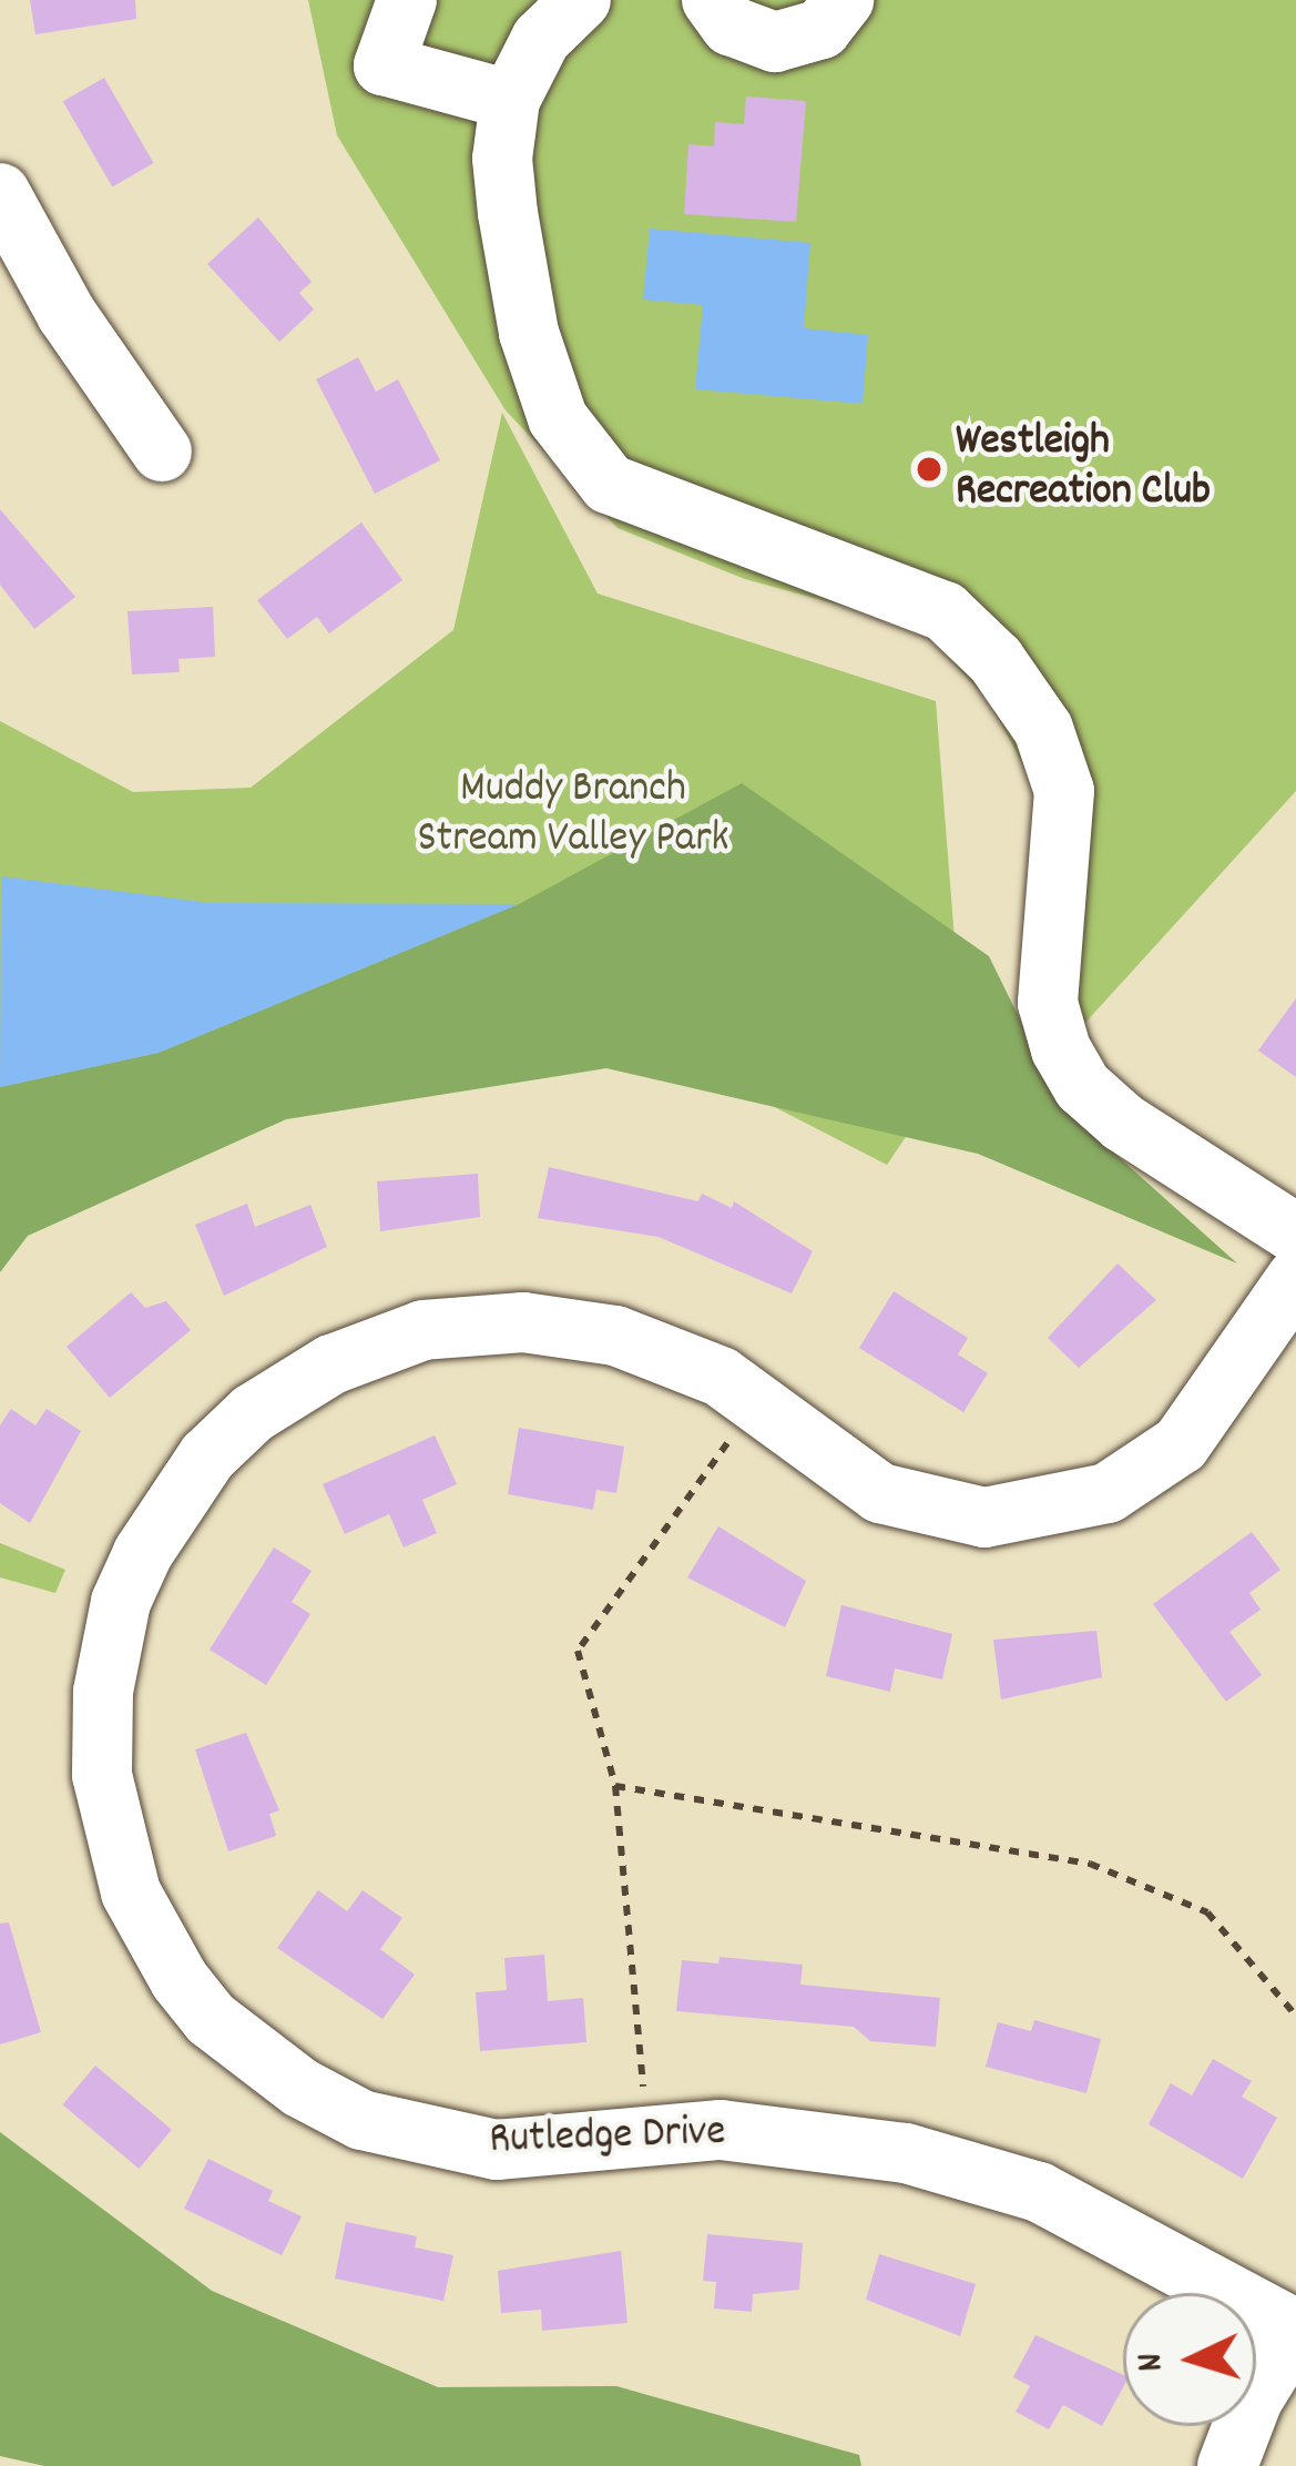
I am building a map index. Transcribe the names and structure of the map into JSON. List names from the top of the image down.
{
  "streets": {
    "street": ["Rutledge Drive"]
  },
  "parks": ["Muddy Branch Stream Valley Park"],
  "places": ["Westleigh Recreation Club"],
  "north": "left"
}
